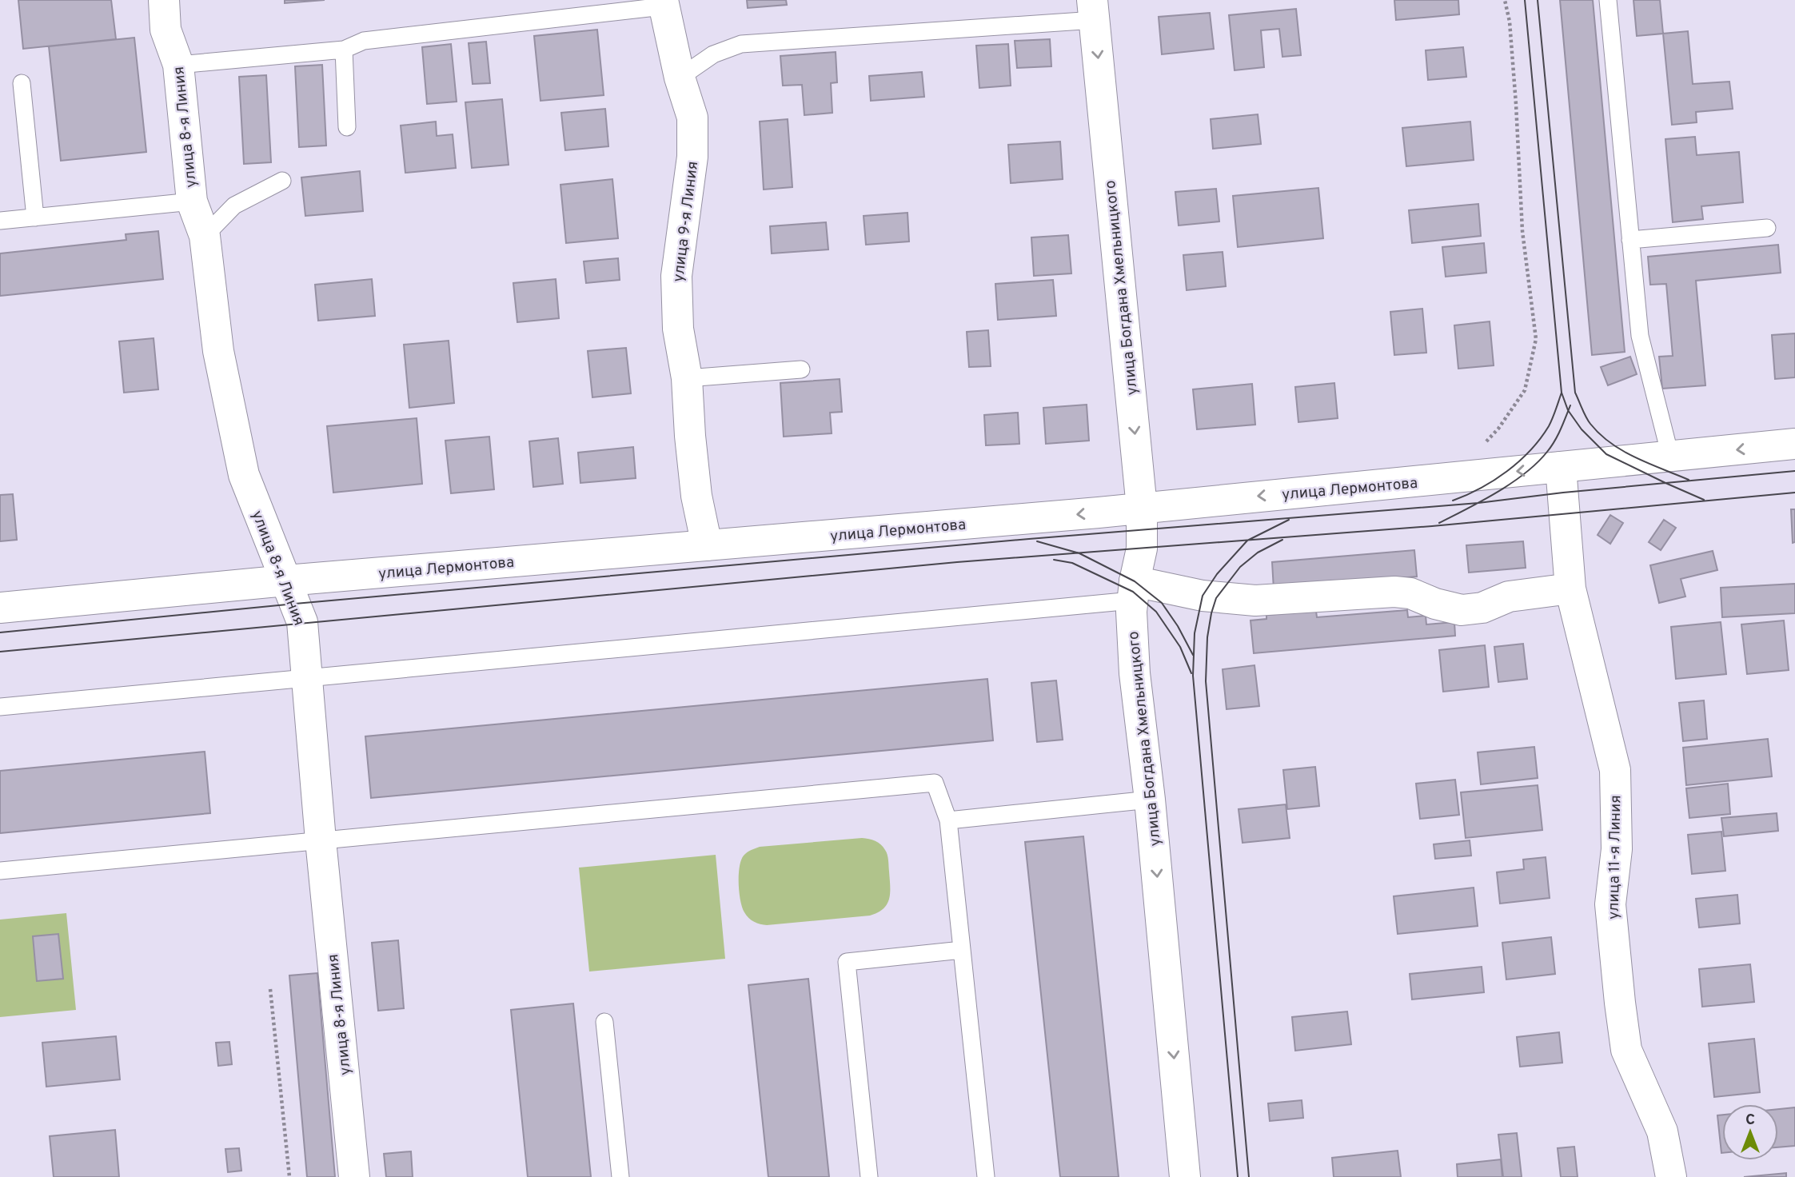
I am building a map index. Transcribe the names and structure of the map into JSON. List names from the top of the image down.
{
  "streets": {
    "main road": [
      "улица 8-я Линия",
      "улица 9-я Линия",
      "улица Богдана Хмельницкого",
      "улица Лермонтова",
      "улица 11-я Линия"
    ]
  },
  "crossings": [
    ["улица 8-я Линия", "улица Лермонтова"],
    ["улица 9-я Линия", "улица Лермонтова"],
    ["улица Богдана Хмельницкого", "улица Лермонтова"],
    ["улица Лермонтова", "улица 11-я Линия"]
  ],
  "one_way": ["улица Богдана Хмельницкого"],
  "north": "top"
}
